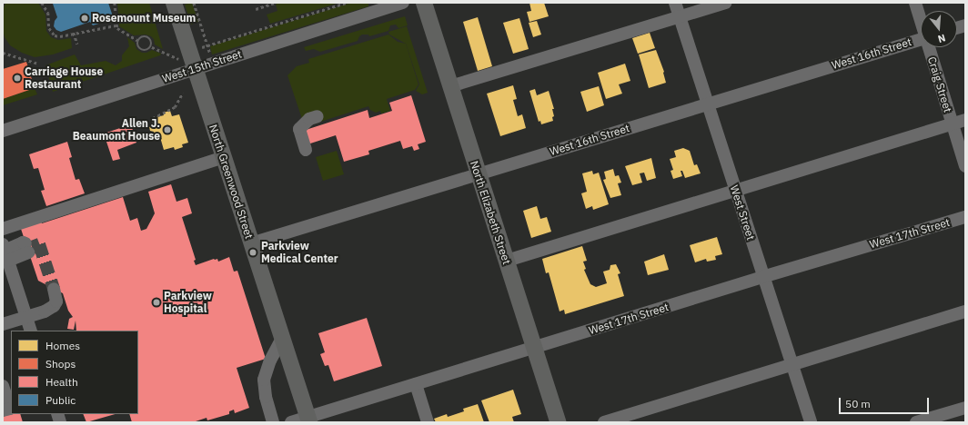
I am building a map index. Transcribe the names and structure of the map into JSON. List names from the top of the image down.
{
  "streets": {
    "main road": ["North Greenwood Street", "North Elizabeth Street"],
    "street": [
      "West 16th Street",
      "West 15th Street",
      "Craig Street",
      "West Street",
      "West 17th Street"
    ]
  },
  "crossings": [
    ["West 16th Street", "North Greenwood Street"],
    ["West 16th Street", "North Elizabeth Street"],
    ["West 16th Street", "West Street"],
    ["West 15th Street", "North Greenwood Street"],
    ["North Greenwood Street", "West 17th Street"],
    ["North Elizabeth Street", "West 17th Street"],
    ["West Street", "West 17th Street"]
  ],
  "places": [
    "Rosemount Museum",
    "Carriage House Restaurant",
    "Allen J. Beaumont House",
    "Parkview Medical Center",
    "Parkview Hospital"
  ],
  "legend": [
    "Homes",
    "Shops",
    "Health",
    "Public"
  ],
  "scale_bar": "50 m",
  "north": "bottom"
}
